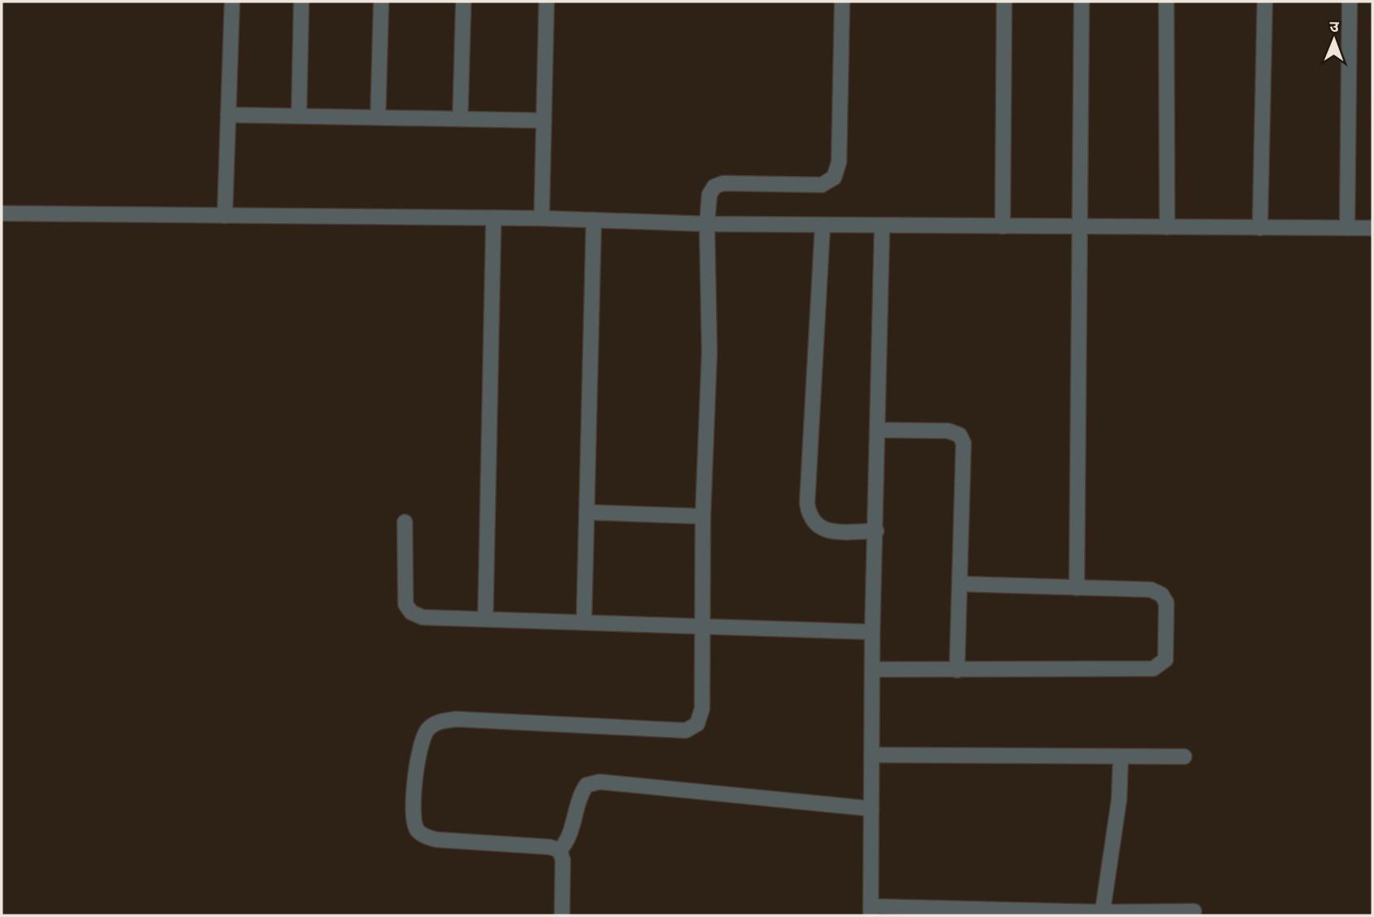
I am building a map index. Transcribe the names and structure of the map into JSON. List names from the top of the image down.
{
  "north": "top"
}
